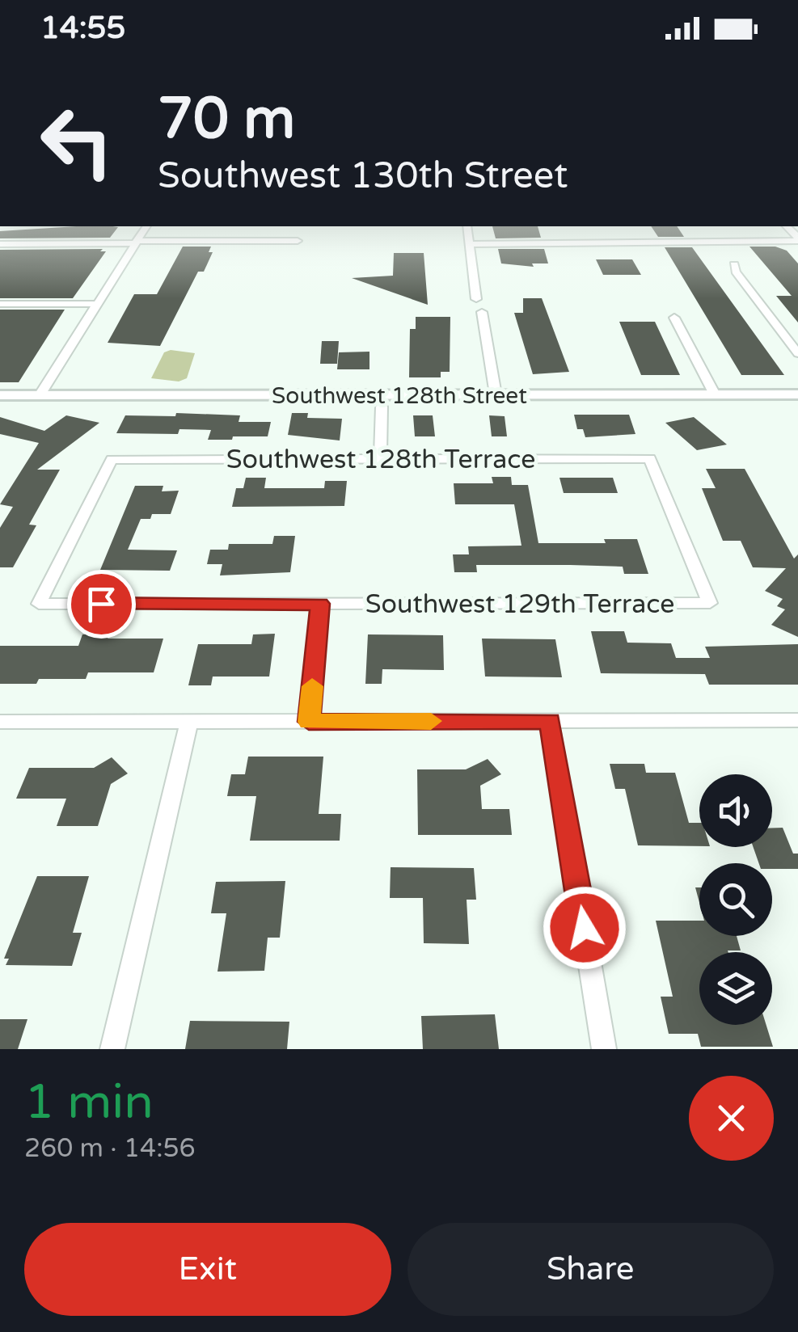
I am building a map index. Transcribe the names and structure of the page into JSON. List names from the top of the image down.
{
  "streets": {
    "street": ["Southwest 128th Street", "Southwest 128th Terrace", "Southwest 129th Terrace"]
  },
  "crossings": [
    ["Southwest 128th Terrace", "Southwest 129th Terrace"]
  ],
  "page": {
    "status": "14:55",
    "turn": ["70 m", "Southwest 130th Street"],
    "heading": ["1 min", "260 m · 14:56"],
    "buttons": ["Exit", "Share"]
  }
}
